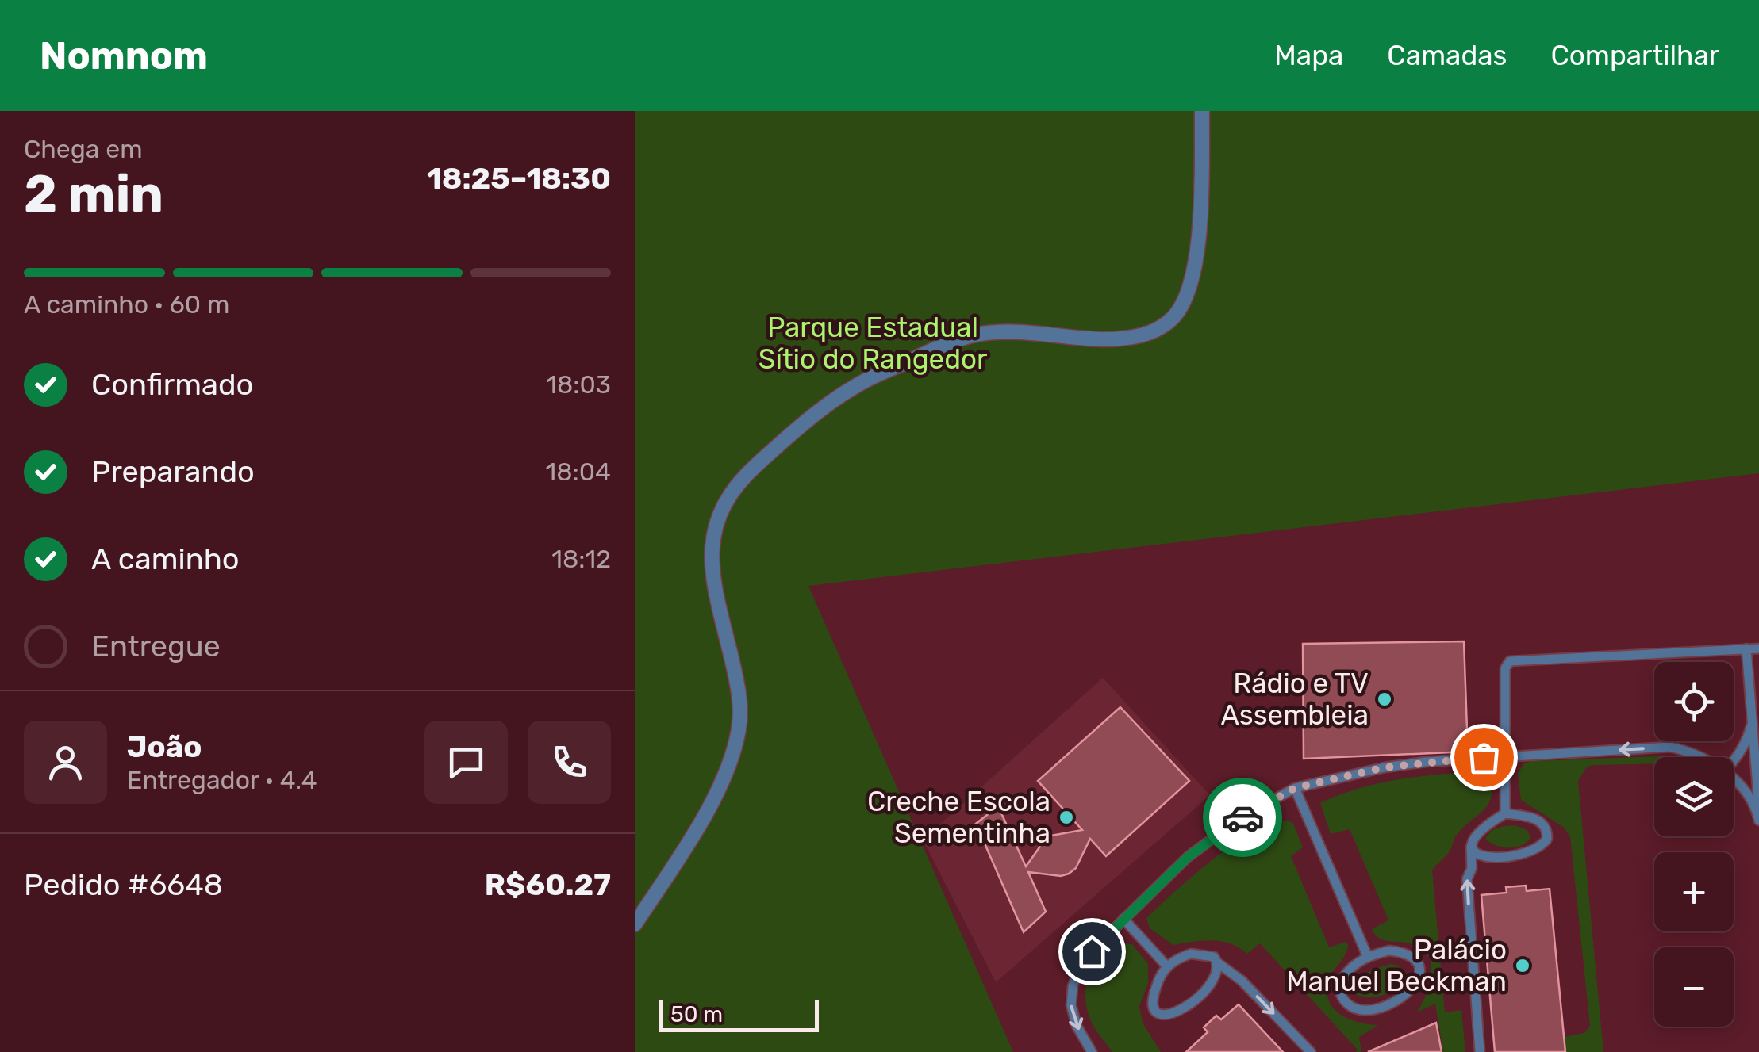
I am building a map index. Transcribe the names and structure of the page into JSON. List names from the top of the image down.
{
  "parks": ["Parque Estadual Sítio do Rangedor"],
  "places": ["Rádio e TV Assembleia", "Creche Escola Sementinha", "Palácio Manuel Beckman"],
  "scale_bar": "50 m",
  "page": {
    "header": "Nomnom",
    "nav": ["Mapa", "Camadas", "Compartilhar"],
    "heading": ["2 min", "Chega em", "18:25–18:30"],
    "panel": [
      "João",
      "Entregador · 4.4",
      "Pedido #6648",
      "R$60.27"
    ],
    "bar": "A caminho · 60 m",
    "list": [
      ["Confirmado", "18:03"],
      ["Preparando", "18:04"],
      ["A caminho", "18:12"],
      "Entregue"
    ],
    "map_buttons": ["+", "−"],
    "scale": "50 m"
  }
}
